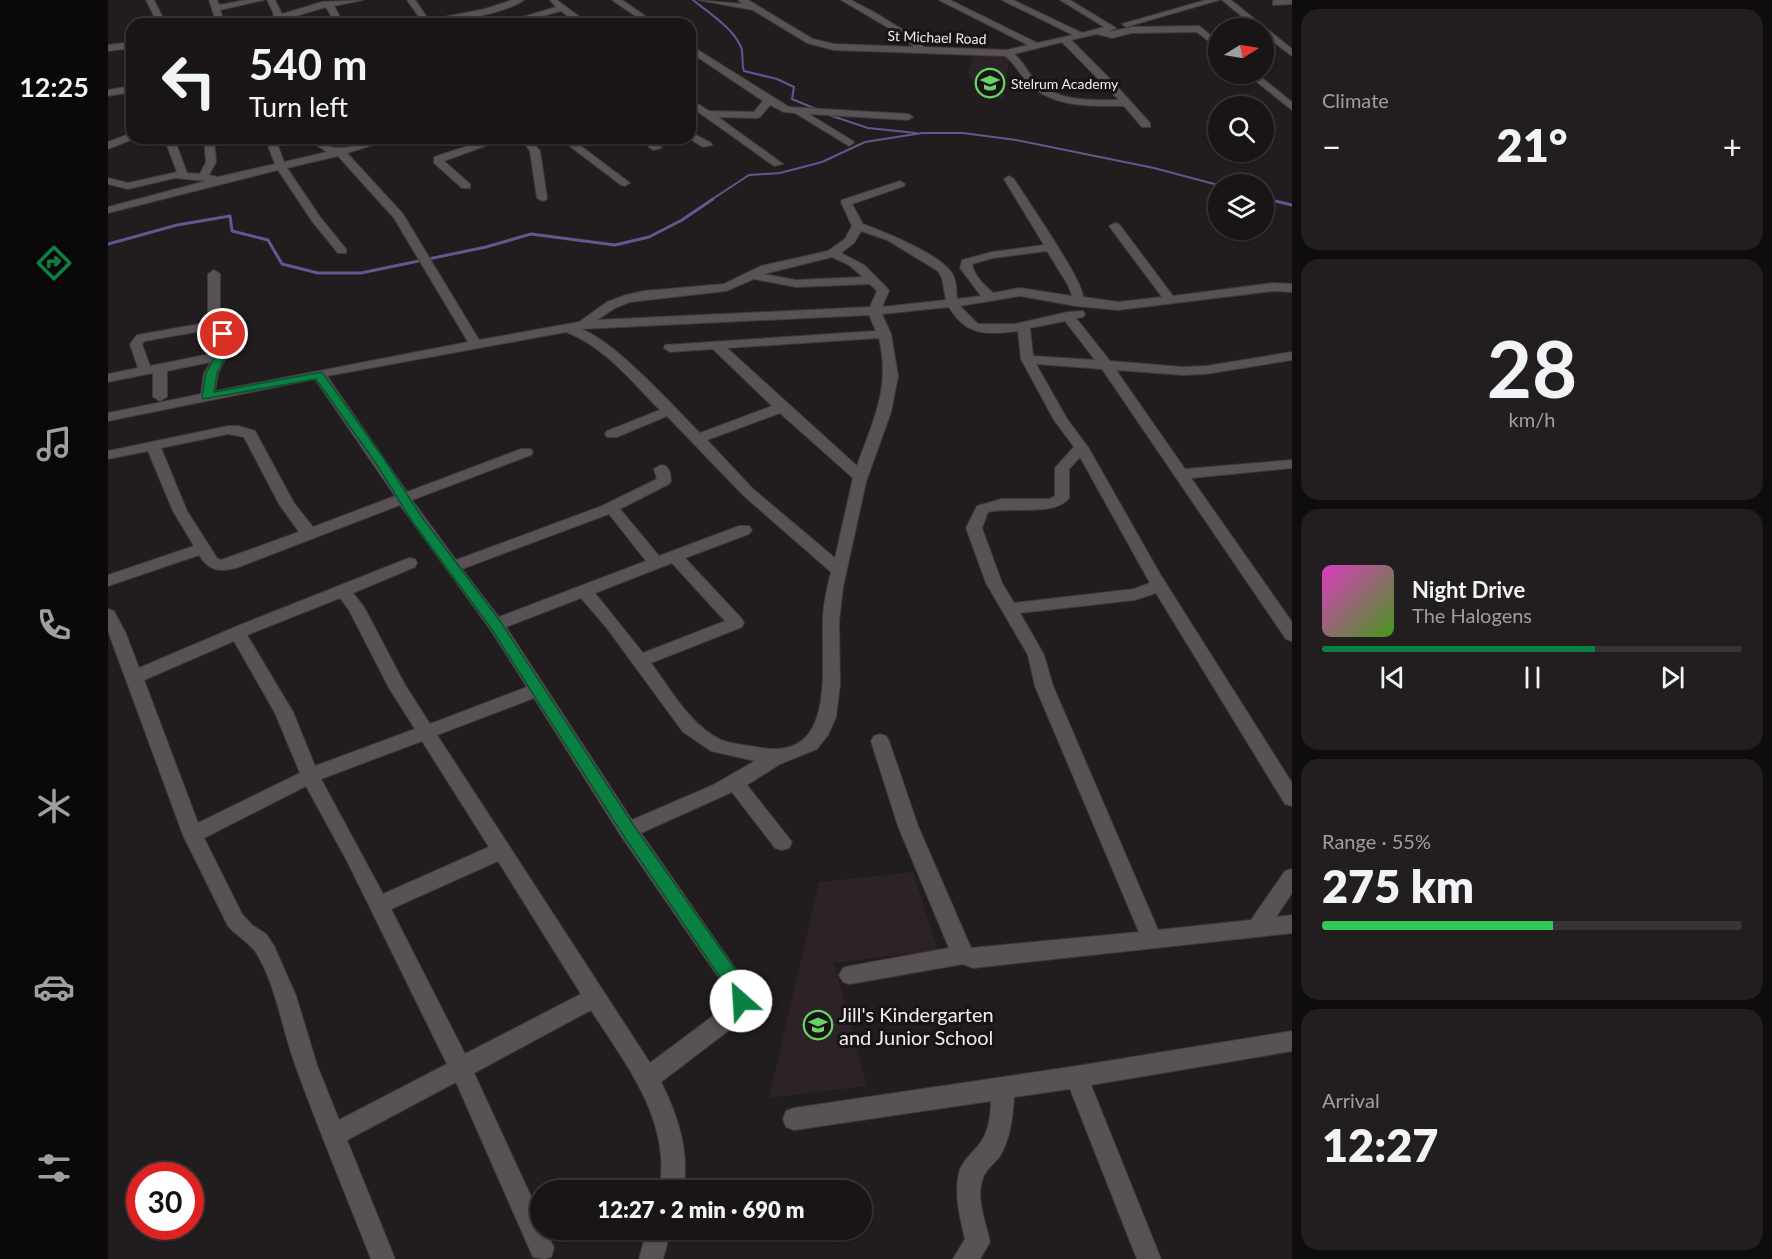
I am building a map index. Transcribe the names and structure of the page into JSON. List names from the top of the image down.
{
  "streets": {
    "street": ["St Michael Road"]
  },
  "places": {
    "school or university": ["Stelrum Academy", "Jill's Kindergarten and Junior School"]
  },
  "north": "right",
  "page": {
    "tabs": "12:25",
    "tile": [
      "Climate",
      ["28", "km/h"],
      ["Range · 55%", "275 km"],
      ["Arrival", "12:27"]
    ],
    "turn": ["540 m", "Turn left"],
    "heat": ["−", "21°", "+"],
    "song": ["Night Drive", "The Halogens"],
    "limit": "30",
    "trip": "12:27 · 2 min · 690 m"
  }
}
